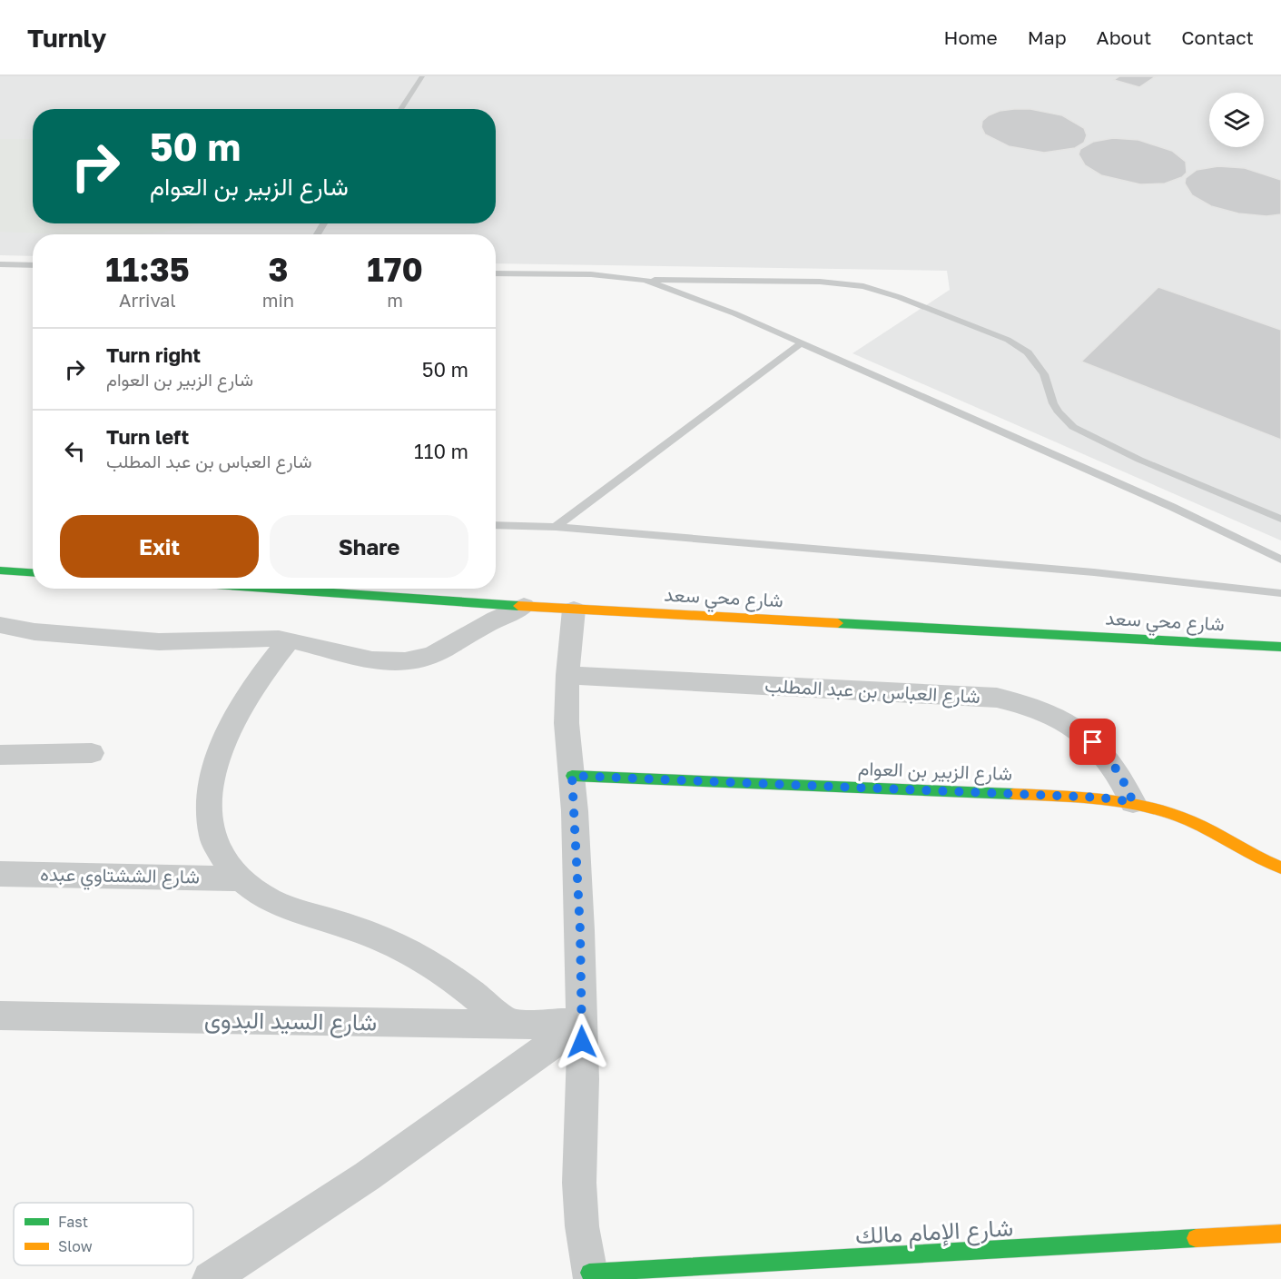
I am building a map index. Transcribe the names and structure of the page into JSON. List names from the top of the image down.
{
  "streets": {
    "street": [
      "شارع محي سعد",
      "شارع العباس بن عبد المطلب",
      "شارع الزبير بن العوام",
      "شارع الششتاوي عبده",
      "شارع السيد البدوى",
      "شارع الإمام مالك"
    ]
  },
  "crossings": [
    ["شارع العباس بن عبد المطلب", "شارع الزبير بن العوام"]
  ],
  "legend": ["Fast", "Slow"],
  "page": {
    "header": "Turnly",
    "nav": [
      "Home",
      "Map",
      "About",
      "Contact"
    ],
    "turn": ["50 m", "شارع الزبير بن العوام"],
    "eta": [
      "11:35",
      "Arrival",
      "3",
      "min",
      "170",
      "m"
    ],
    "list": [
      {
        "name": "Turn right",
        "note": "شارع الزبير بن العوام",
        "value": "50 m"
      },
      {
        "name": "Turn left",
        "note": "شارع العباس بن عبد المطلب",
        "value": "110 m"
      }
    ],
    "buttons": ["Exit", "Share"]
  }
}
